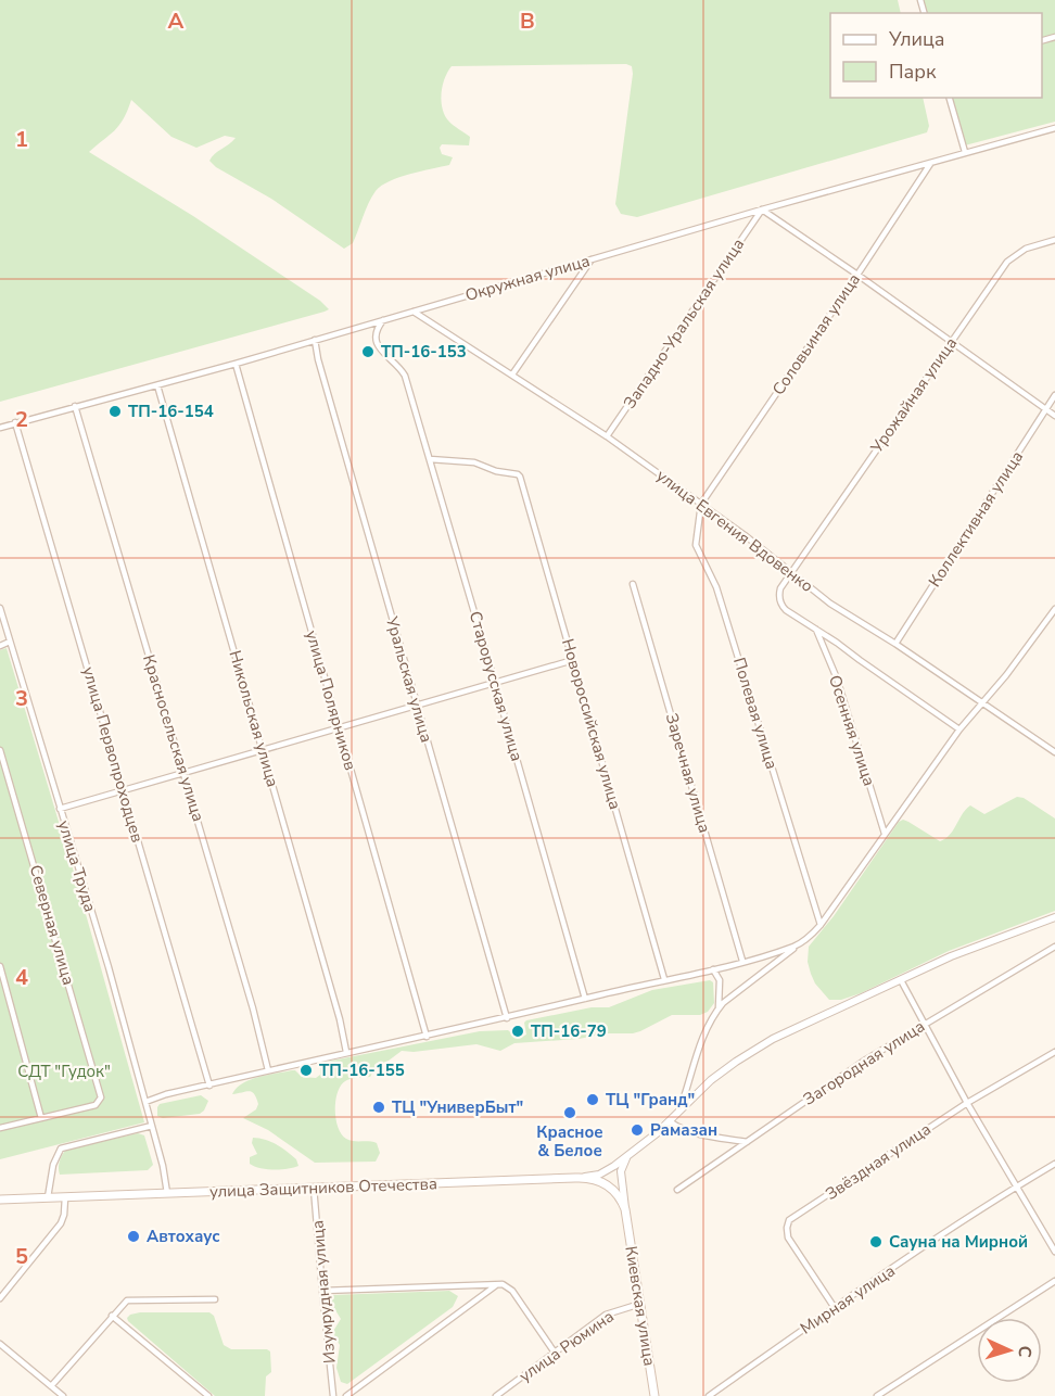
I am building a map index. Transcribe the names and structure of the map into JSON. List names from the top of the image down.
{
  "streets": {
    "main road": ["улица Защитников Отечества", "Киевская улица"],
    "street": [
      "Окружная улица",
      "Западно-Уральская улица",
      "Соловьиная улица",
      "Урожайная улица",
      "Коллективная улица",
      "улица Евгения Вдовенко",
      "Уральская улица",
      "Старорусская улица",
      "улица Полярников",
      "Полевая улица",
      "Никольская улица",
      "Новороссийская улица",
      "Осенняя улица",
      "Красносельская улица",
      "улица Первопроходцев",
      "Заречная улица",
      "улица Труда",
      "Северная улица",
      "Загородная улица",
      "Звёздная улица",
      "Изумрудная улица",
      "Мирная улица",
      "улица Рюмина"
    ]
  },
  "crossings": [
    ["Окружная улица", "Западно-Уральская улица"],
    ["Окружная улица", "Соловьиная улица"],
    ["Окружная улица", "улица Евгения Вдовенко"],
    ["Окружная улица", "Уральская улица"],
    ["Окружная улица", "Старорусская улица"],
    ["Окружная улица", "улица Полярников"],
    ["Окружная улица", "Никольская улица"],
    ["Окружная улица", "Красносельская улица"],
    ["Окружная улица", "улица Первопроходцев"],
    ["Западно-Уральская улица", "улица Евгения Вдовенко"],
    ["Соловьиная улица", "улица Евгения Вдовенко"],
    ["Соловьиная улица", "Полевая улица"],
    ["Урожайная улица", "улица Евгения Вдовенко"],
    ["Урожайная улица", "Осенняя улица"],
    ["Коллективная улица", "улица Евгения Вдовенко"],
    ["улица Евгения Вдовенко", "Полевая улица"],
    ["Старорусская улица", "Новороссийская улица"],
    ["улица Труда", "улица Защитников Отечества"],
    ["Звёздная улица", "Мирная улица"],
    ["улица Защитников Отечества", "Изумрудная улица"],
    ["улица Защитников Отечества", "Киевская улица"],
    ["Киевская улица", "улица Рюмина"]
  ],
  "parks": ["СДТ \"Гудок\""],
  "places": [
    "ТП-16-153",
    "ТП-16-154",
    "ТП-16-79",
    "ТП-16-155",
    "ТЦ \"Гранд\"",
    "ТЦ \"УниверБыт\"",
    "Красное & Белое",
    "Рамазан",
    "Автохаус",
    "Сауна на Мирной"
  ],
  "legend": ["Улица", "Парк"],
  "north": "right",
  "grid": {
    "columns": ["A", "B"],
    "rows": [
      "1",
      "2",
      "3",
      "4",
      "5"
    ]
  }
}
